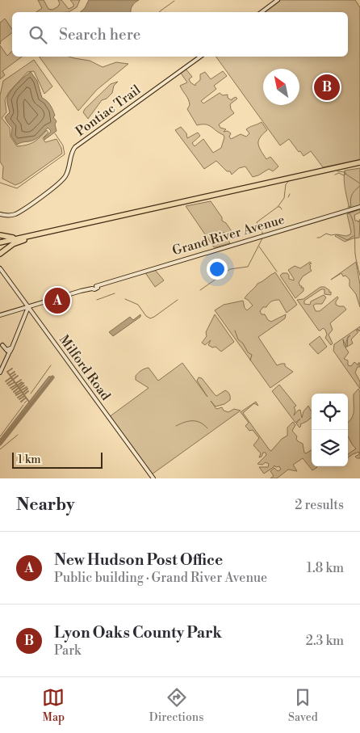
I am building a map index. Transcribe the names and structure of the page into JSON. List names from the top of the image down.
{
  "streets": {
    "main road": ["Pontiac Trail", "Grand River Avenue", "Milford Road"]
  },
  "crossings": [
    ["Grand River Avenue", "Milford Road"]
  ],
  "scale_bar": "1 km",
  "north": "top left",
  "page": {
    "search": "Search here",
    "pins": ["B", "A"],
    "scale": "1 km",
    "heading": ["Nearby", "2 results"],
    "list": [
      {
        "mark": "A",
        "name": "New Hudson Post Office",
        "note": "Public building · Grand River Avenue",
        "value": "1.8 km"
      },
      {
        "mark": "B",
        "name": "Lyon Oaks County Park",
        "note": "Park",
        "value": "2.3 km"
      }
    ],
    "nav": ["Map", "Directions", "Saved"]
  }
}
